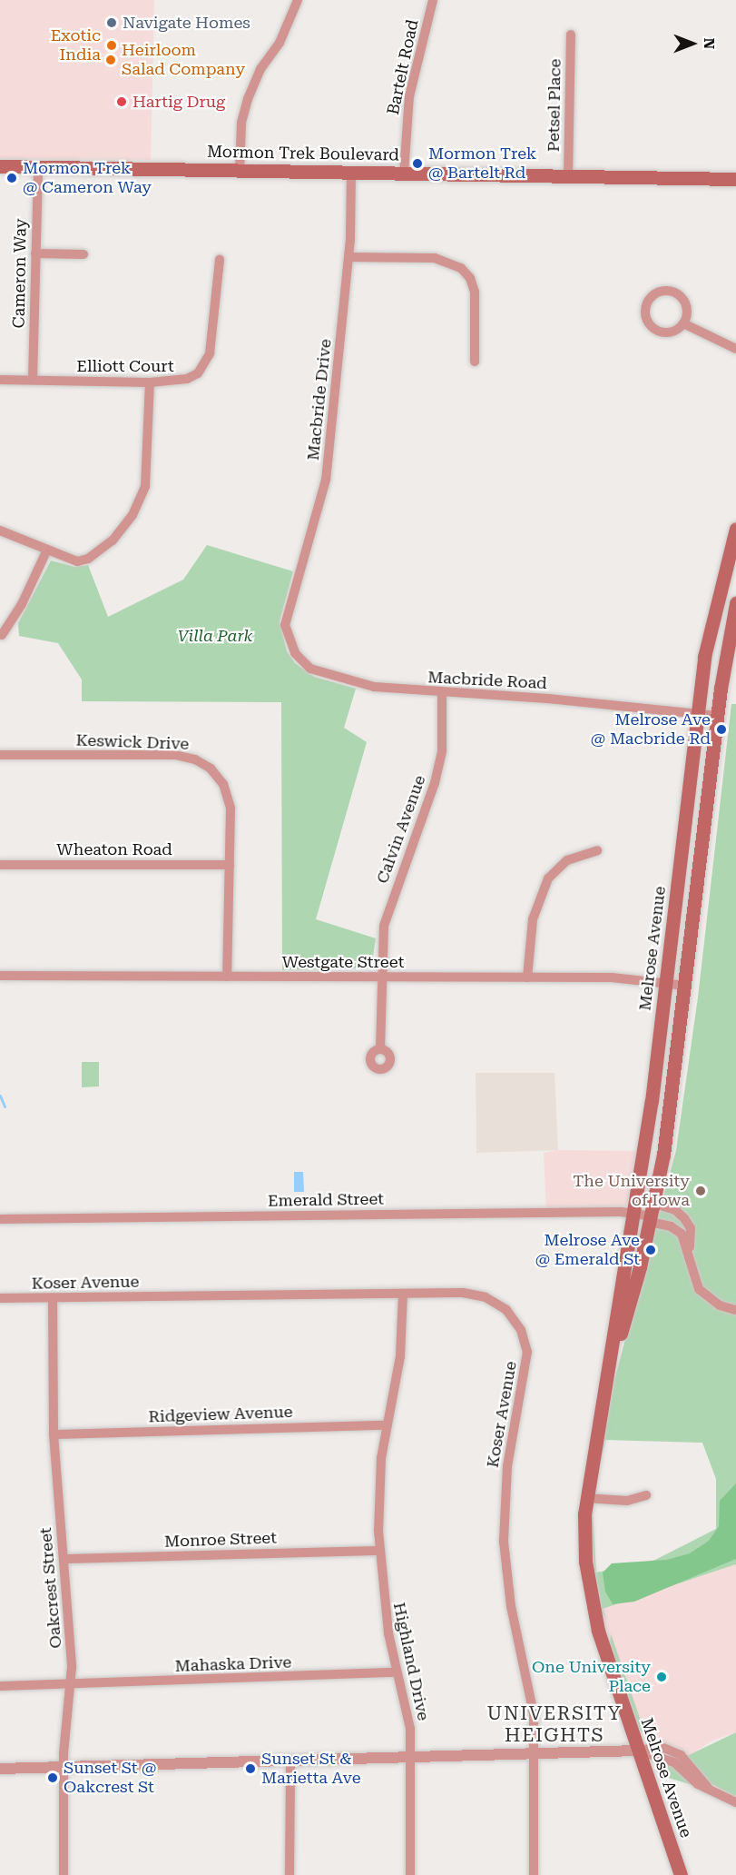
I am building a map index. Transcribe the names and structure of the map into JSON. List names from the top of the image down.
{
  "streets": {
    "main road": ["Mormon Trek Boulevard", "Melrose Avenue"],
    "street": [
      "Bartelt Road",
      "Petsel Place",
      "Cameron Way",
      "Elliott Court",
      "Macbride Drive",
      "Macbride Road",
      "Keswick Drive",
      "Calvin Avenue",
      "Wheaton Road",
      "Westgate Street",
      "Emerald Street",
      "Koser Avenue",
      "Ridgeview Avenue",
      "Monroe Street",
      "Oakcrest Street",
      "Highland Drive",
      "Mahaska Drive"
    ]
  },
  "crossings": [
    ["Bartelt Road", "Mormon Trek Boulevard"],
    ["Petsel Place", "Mormon Trek Boulevard"],
    ["Mormon Trek Boulevard", "Cameron Way"],
    ["Mormon Trek Boulevard", "Macbride Drive"],
    ["Cameron Way", "Elliott Court"],
    ["Macbride Drive", "Macbride Road"],
    ["Macbride Road", "Calvin Avenue"],
    ["Macbride Road", "Melrose Avenue"],
    ["Keswick Drive", "Wheaton Road"],
    ["Keswick Drive", "Westgate Street"],
    ["Calvin Avenue", "Westgate Street"],
    ["Melrose Avenue", "Westgate Street"],
    ["Melrose Avenue", "Emerald Street"],
    ["Koser Avenue", "Oakcrest Street"],
    ["Koser Avenue", "Highland Drive"],
    ["Ridgeview Avenue", "Oakcrest Street"],
    ["Ridgeview Avenue", "Highland Drive"],
    ["Monroe Street", "Oakcrest Street"],
    ["Monroe Street", "Highland Drive"],
    ["Oakcrest Street", "Mahaska Drive"],
    ["Highland Drive", "Mahaska Drive"]
  ],
  "districts": ["UNIVERSITY HEIGHTS"],
  "parks": ["Villa Park"],
  "places": [
    "Navigate Homes",
    "Exotic India",
    "Heirloom Salad Company",
    "Hartig Drug",
    "Mormon Trek @ Bartelt Rd",
    "Mormon Trek @ Cameron Way",
    "Melrose Ave @ Macbride Rd",
    "The University of Iowa",
    "Melrose Ave @ Emerald St",
    "One University Place",
    "Sunset St & Marietta Ave",
    "Sunset St @ Oakcrest St"
  ],
  "north": "right"
}
